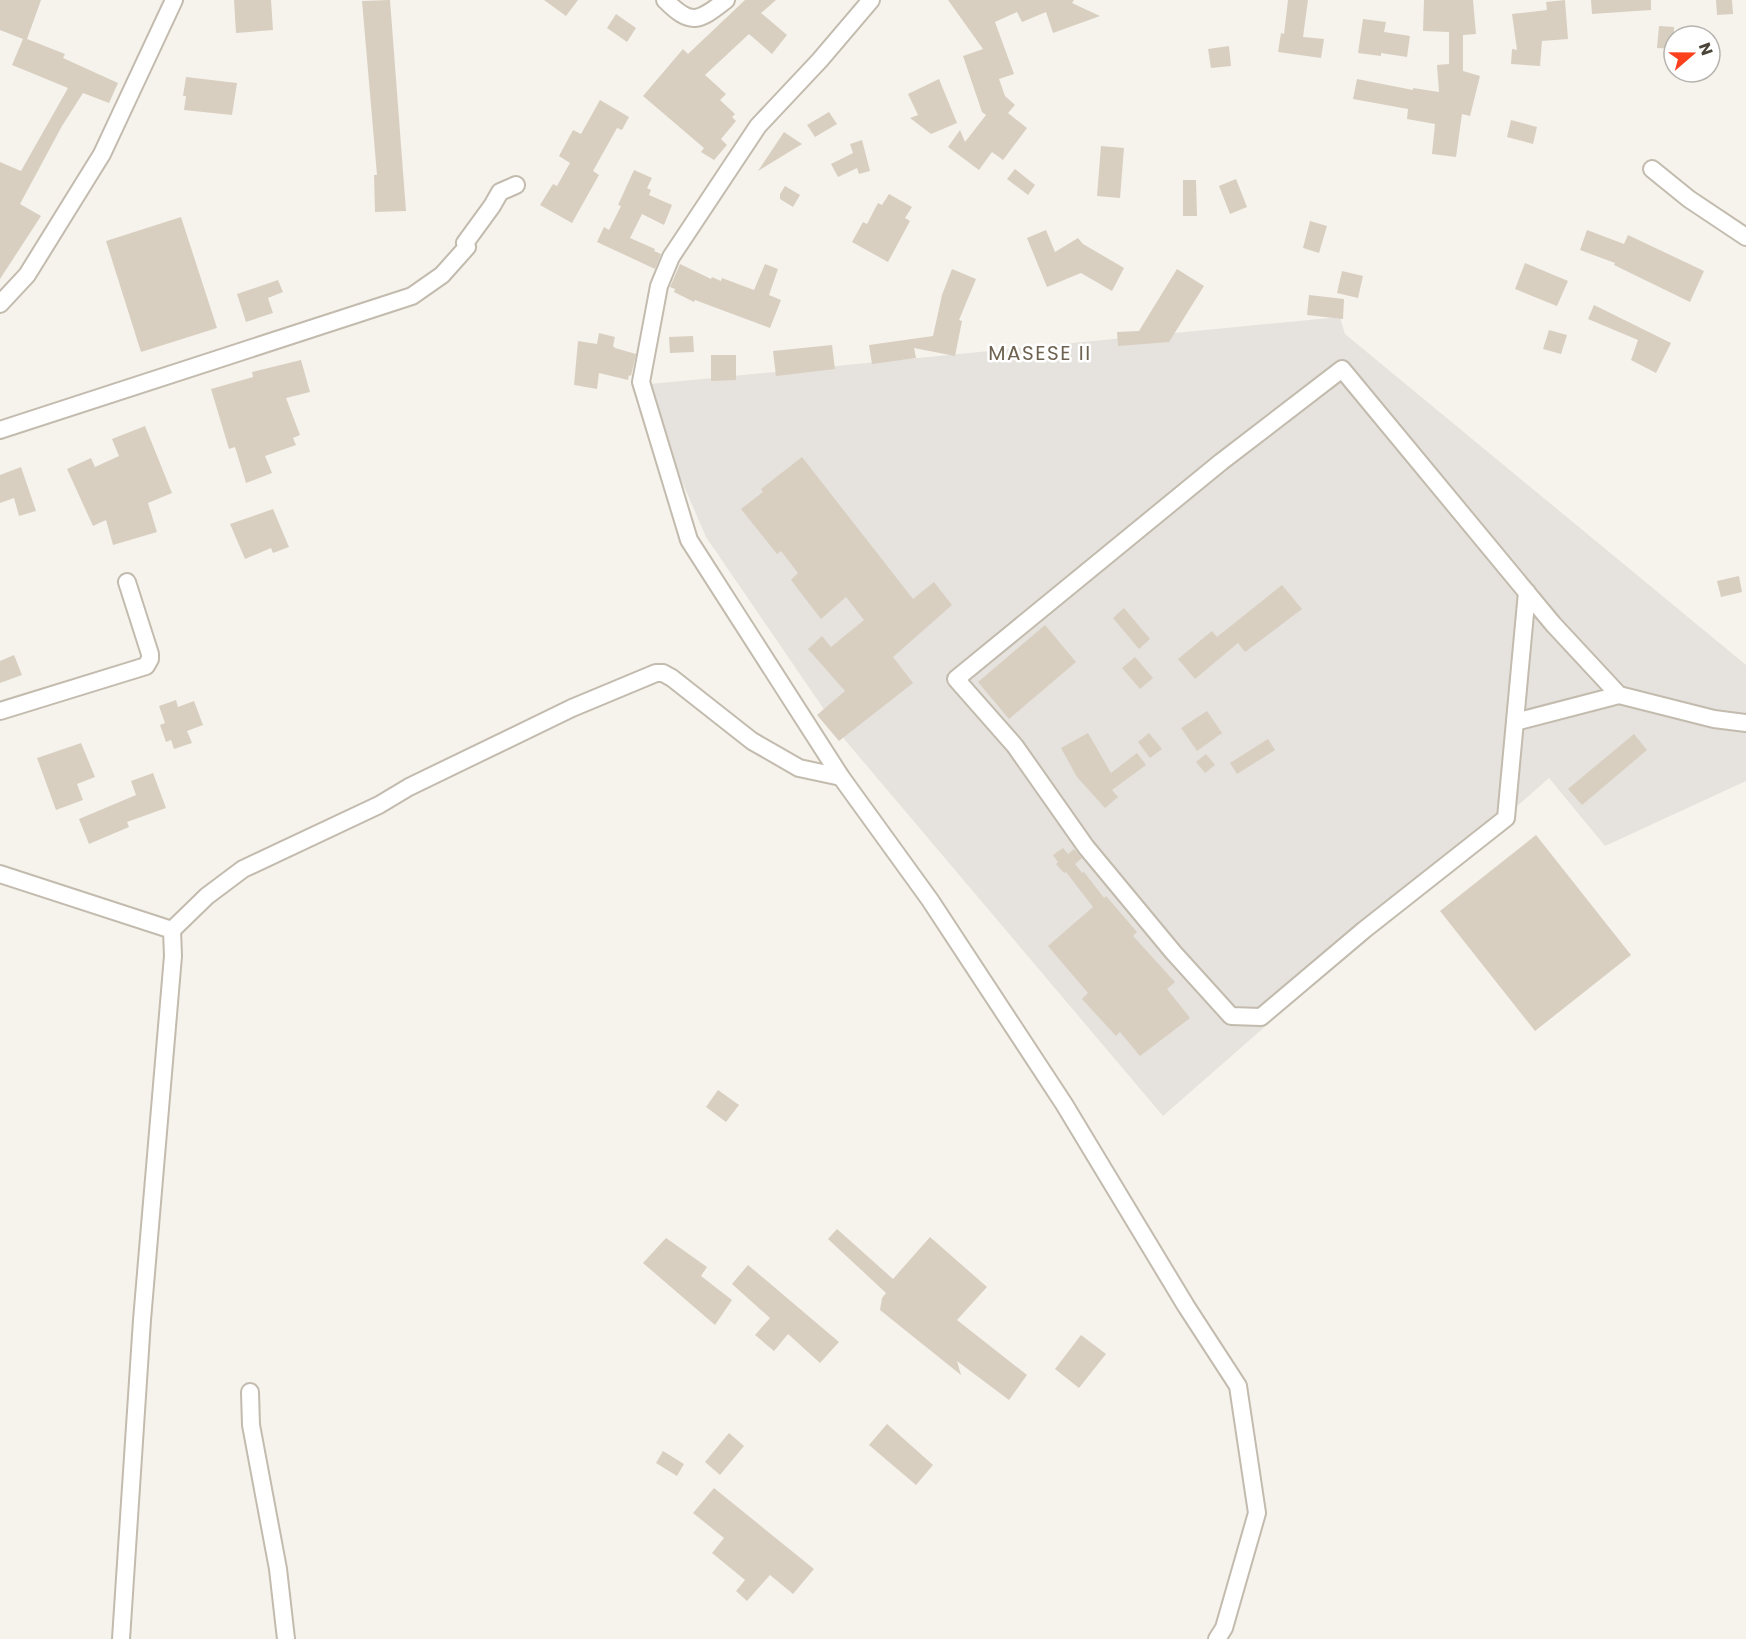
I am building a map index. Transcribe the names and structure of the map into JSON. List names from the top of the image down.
{
  "districts": ["MASESE II"],
  "north": "right"
}
